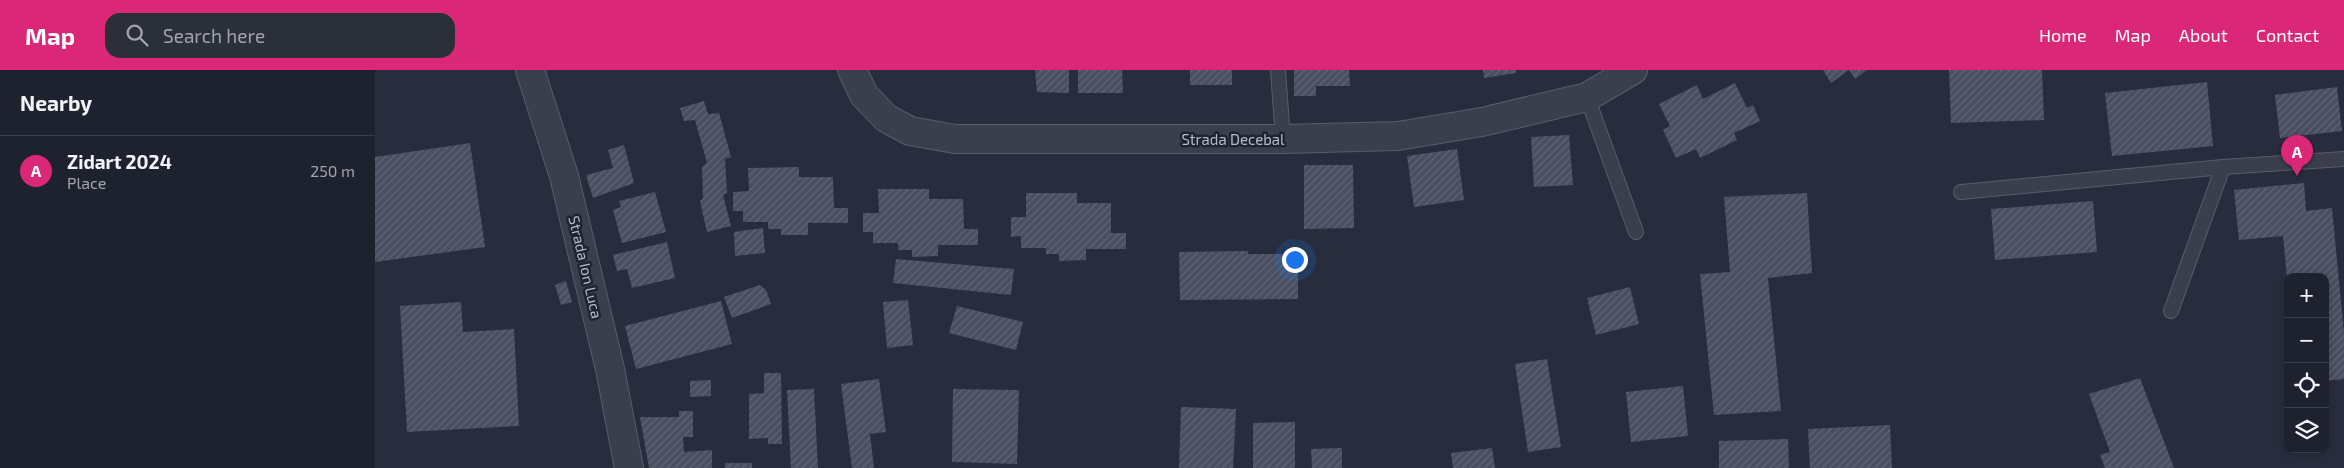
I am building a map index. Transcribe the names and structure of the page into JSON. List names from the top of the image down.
{
  "streets": {
    "street": ["Strada Decebal", "Strada Ion Luca"]
  },
  "page": {
    "header": "Map",
    "search": "Search here",
    "nav": [
      "Home",
      "Map",
      "About",
      "Contact"
    ],
    "heading": "Nearby",
    "list": [
      {
        "mark": "A",
        "name": "Zidart 2024",
        "note": "Place",
        "value": "250 m"
      }
    ],
    "pins": "A",
    "map_buttons": ["+", "−"]
  }
}
